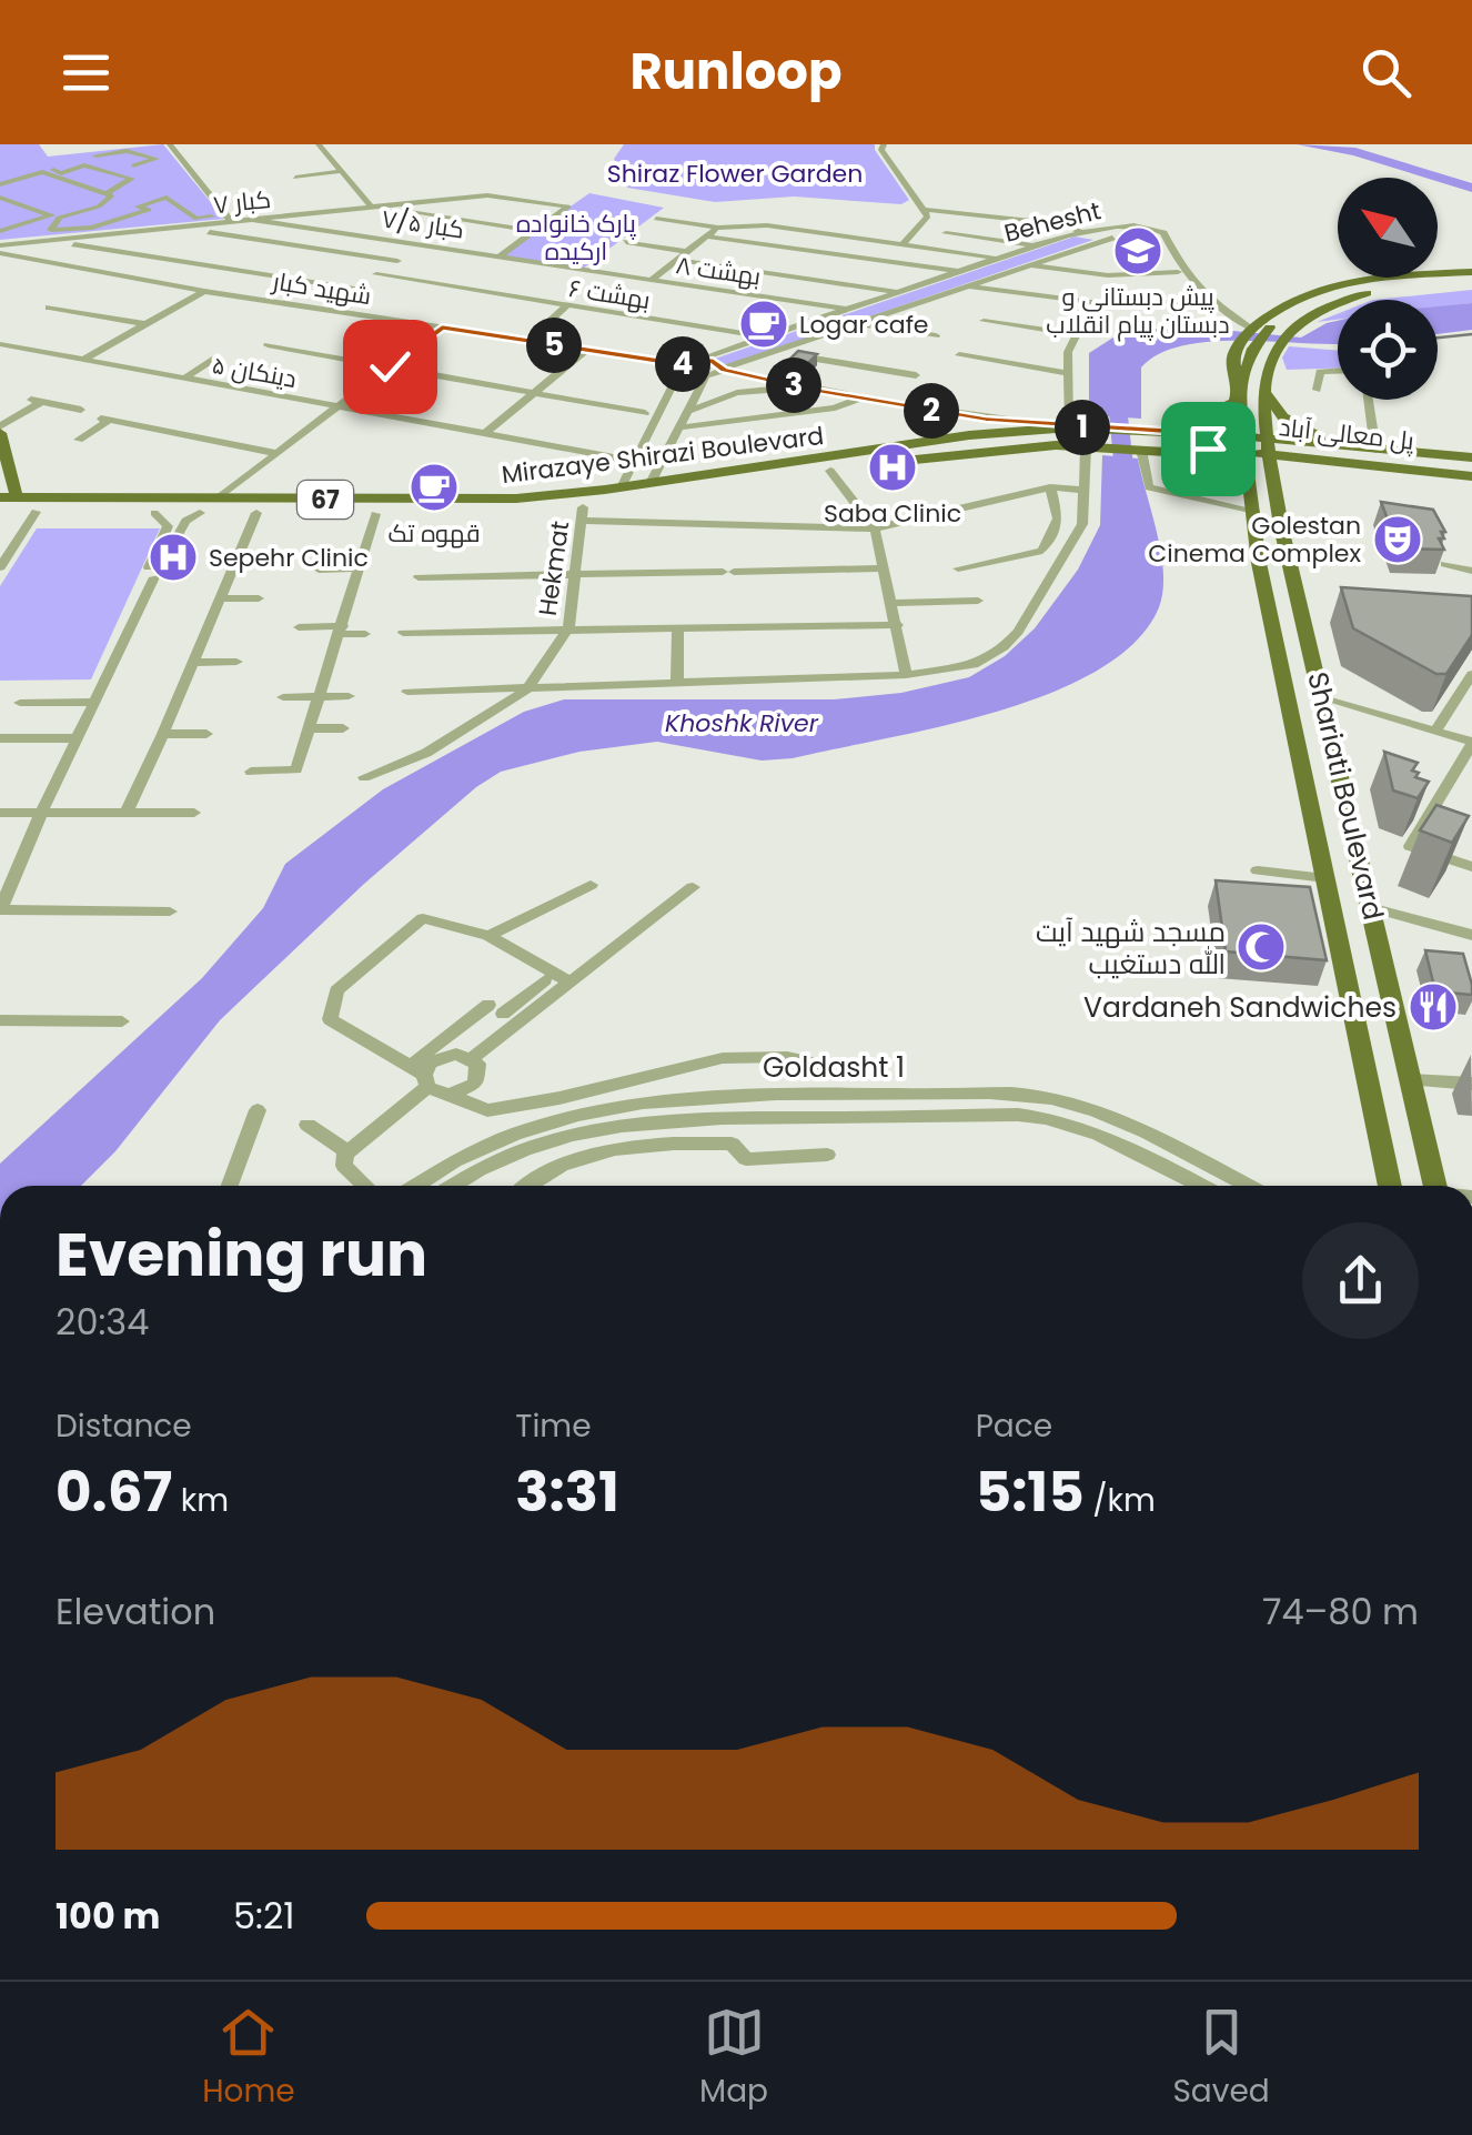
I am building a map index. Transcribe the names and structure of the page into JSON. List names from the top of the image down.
{
  "streets": {
    "main road": [
      "پل معالی آباد",
      "Mirazaye Shirazi Boulevard",
      "67",
      "Shariati Boulevard"
    ],
    "street": [
      "۷ کبار",
      "Behesht",
      "۷/۵ کبار",
      "۸ بهشت",
      "شهید کبار",
      "۶ بهشت",
      "۵ دینکان",
      "Hekmat",
      "Goldasht 1"
    ]
  },
  "crossings": [
    ["۷ کبار", "۷/۵ کبار"],
    ["Behesht", "۸ بهشت"],
    ["Behesht", "شهید کبار"],
    ["Behesht", "۶ بهشت"],
    ["۷/۵ کبار", "۸ بهشت"],
    ["پل معالی آباد", "Mirazaye Shirazi Boulevard"],
    ["Mirazaye Shirazi Boulevard", "Hekmat"]
  ],
  "water": ["Khoshk River"],
  "parks": ["Shiraz Flower Garden", "پارک خانواده ارکیده"],
  "places": {
    "school or university": ["پیش دبستانی و دبستان پیام انقلاب"],
    "cafe": ["Logar cafe", "قهوه تک"],
    "hospital": ["Saba Clinic", "Sepehr Clinic"],
    "theatre": ["Golestan Cinema Complex"],
    "mosque": ["مسجد شهید آیت الله دستغیب"],
    "restaurant": ["Vardaneh Sandwiches"]
  },
  "north": "top left",
  "page": {
    "header": "Runloop",
    "pins": [
      "5",
      "4",
      "3",
      "2",
      "1"
    ],
    "heading": ["Evening run", "20:34"],
    "stats": [
      ["Distance", "0.67 km"],
      ["Time", "3:31"],
      ["Pace", "5:15 /km"]
    ],
    "chart": ["Elevation", "74–80 m"],
    "list": [
      {
        "name": "100 m",
        "note": "5:21"
      }
    ],
    "tabs": ["Home", "Map", "Saved"]
  }
}
